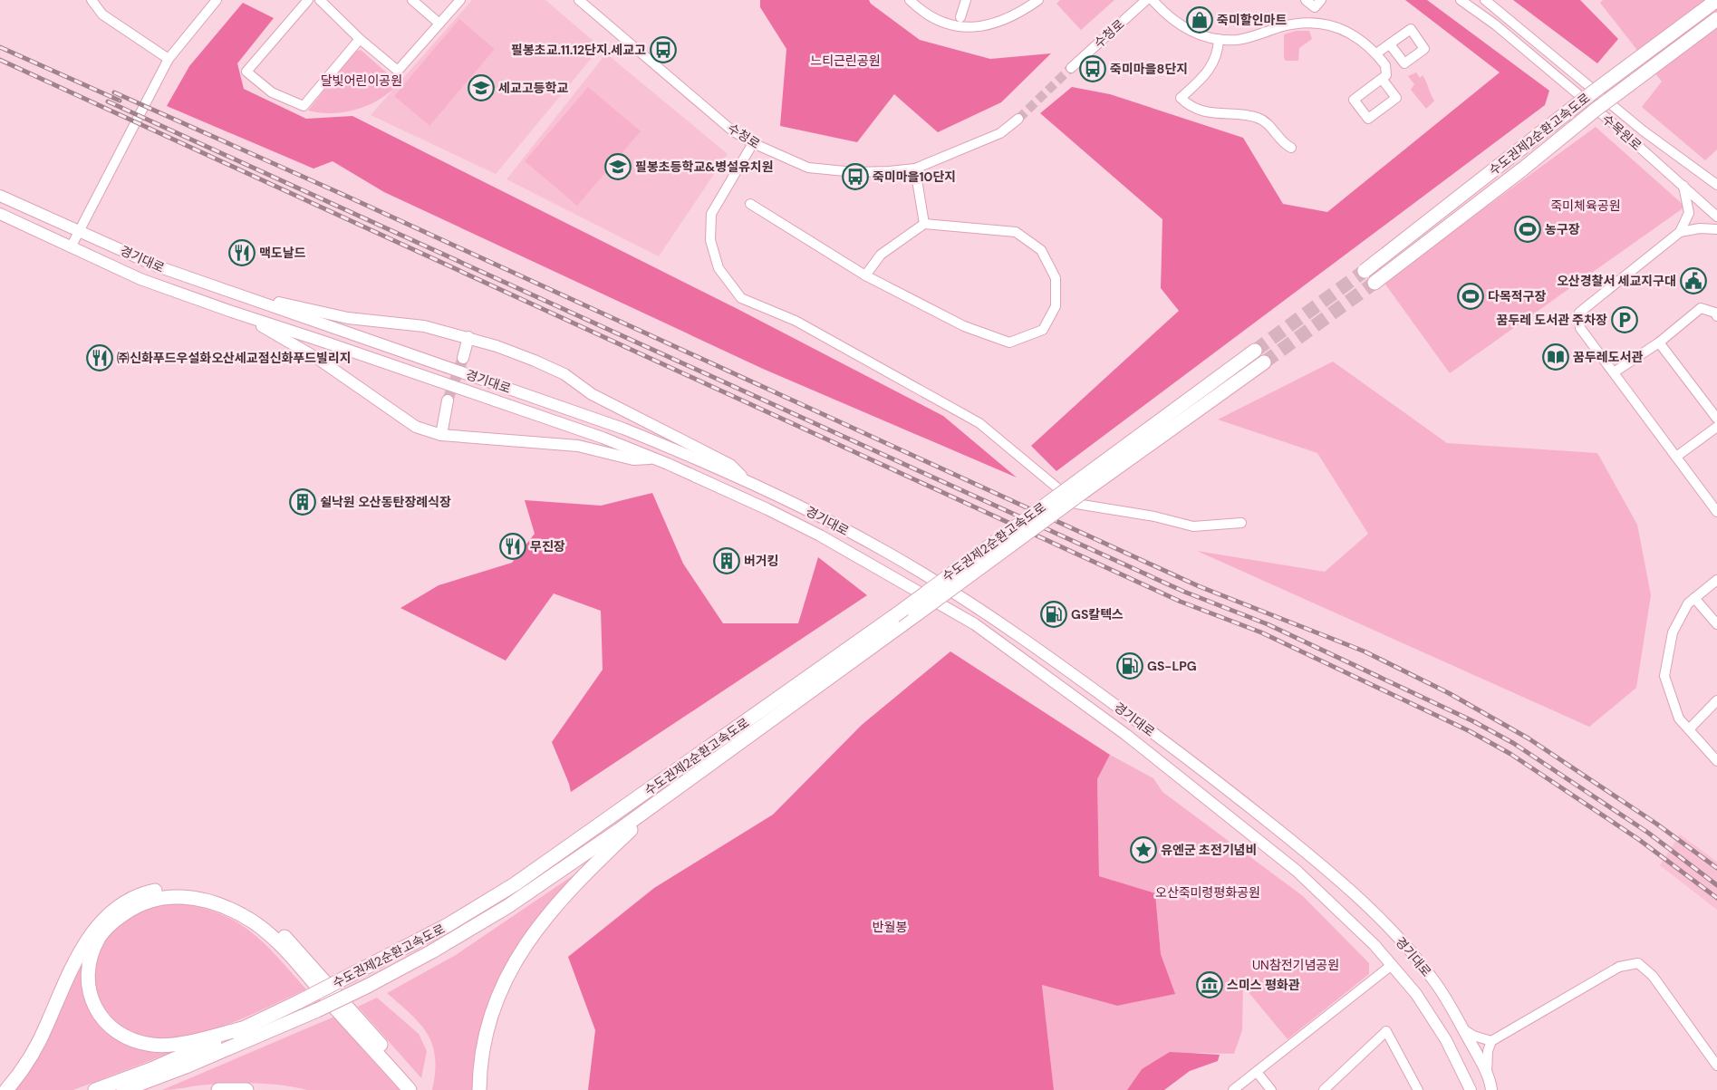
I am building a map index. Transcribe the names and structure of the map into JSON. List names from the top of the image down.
{
  "streets": {
    "highway": ["수도권제2순환고속도로"],
    "main road": ["경기대로"],
    "street": ["수청로", "수목원로"]
  },
  "parks": [
    "느티근린공원",
    "달빛어린이공원",
    "죽미체육공원",
    "오산죽미령평화공원",
    "반월봉",
    "UN참전기념공원"
  ],
  "places": {
    "shop": ["죽미할인마트"],
    "bus stop": ["필봉초교.11.12단지.세교고", "죽미마을8단지", "죽미마을10단지"],
    "school or university": ["세교고등학교", "필봉초등학교&병설유치원"],
    "sports": ["농구장", "다목적구장"],
    "restaurant": ["맥도날드", "㈜신화푸드우설화오산세교점신화푸드빌리지", "무진장"],
    "public building": ["오산경찰서 세교지구대"],
    "parking": ["꿈두레 도서관 주차장"],
    "library": ["꿈두레도서관"],
    "building": ["쉴낙원 오산동탄장례식장", "버거킹"],
    "fuel station": ["GS칼텍스", "GS-LPG"],
    "place": ["유엔군 초전기념비"],
    "museum": ["스미스 평화관"]
  }
}
